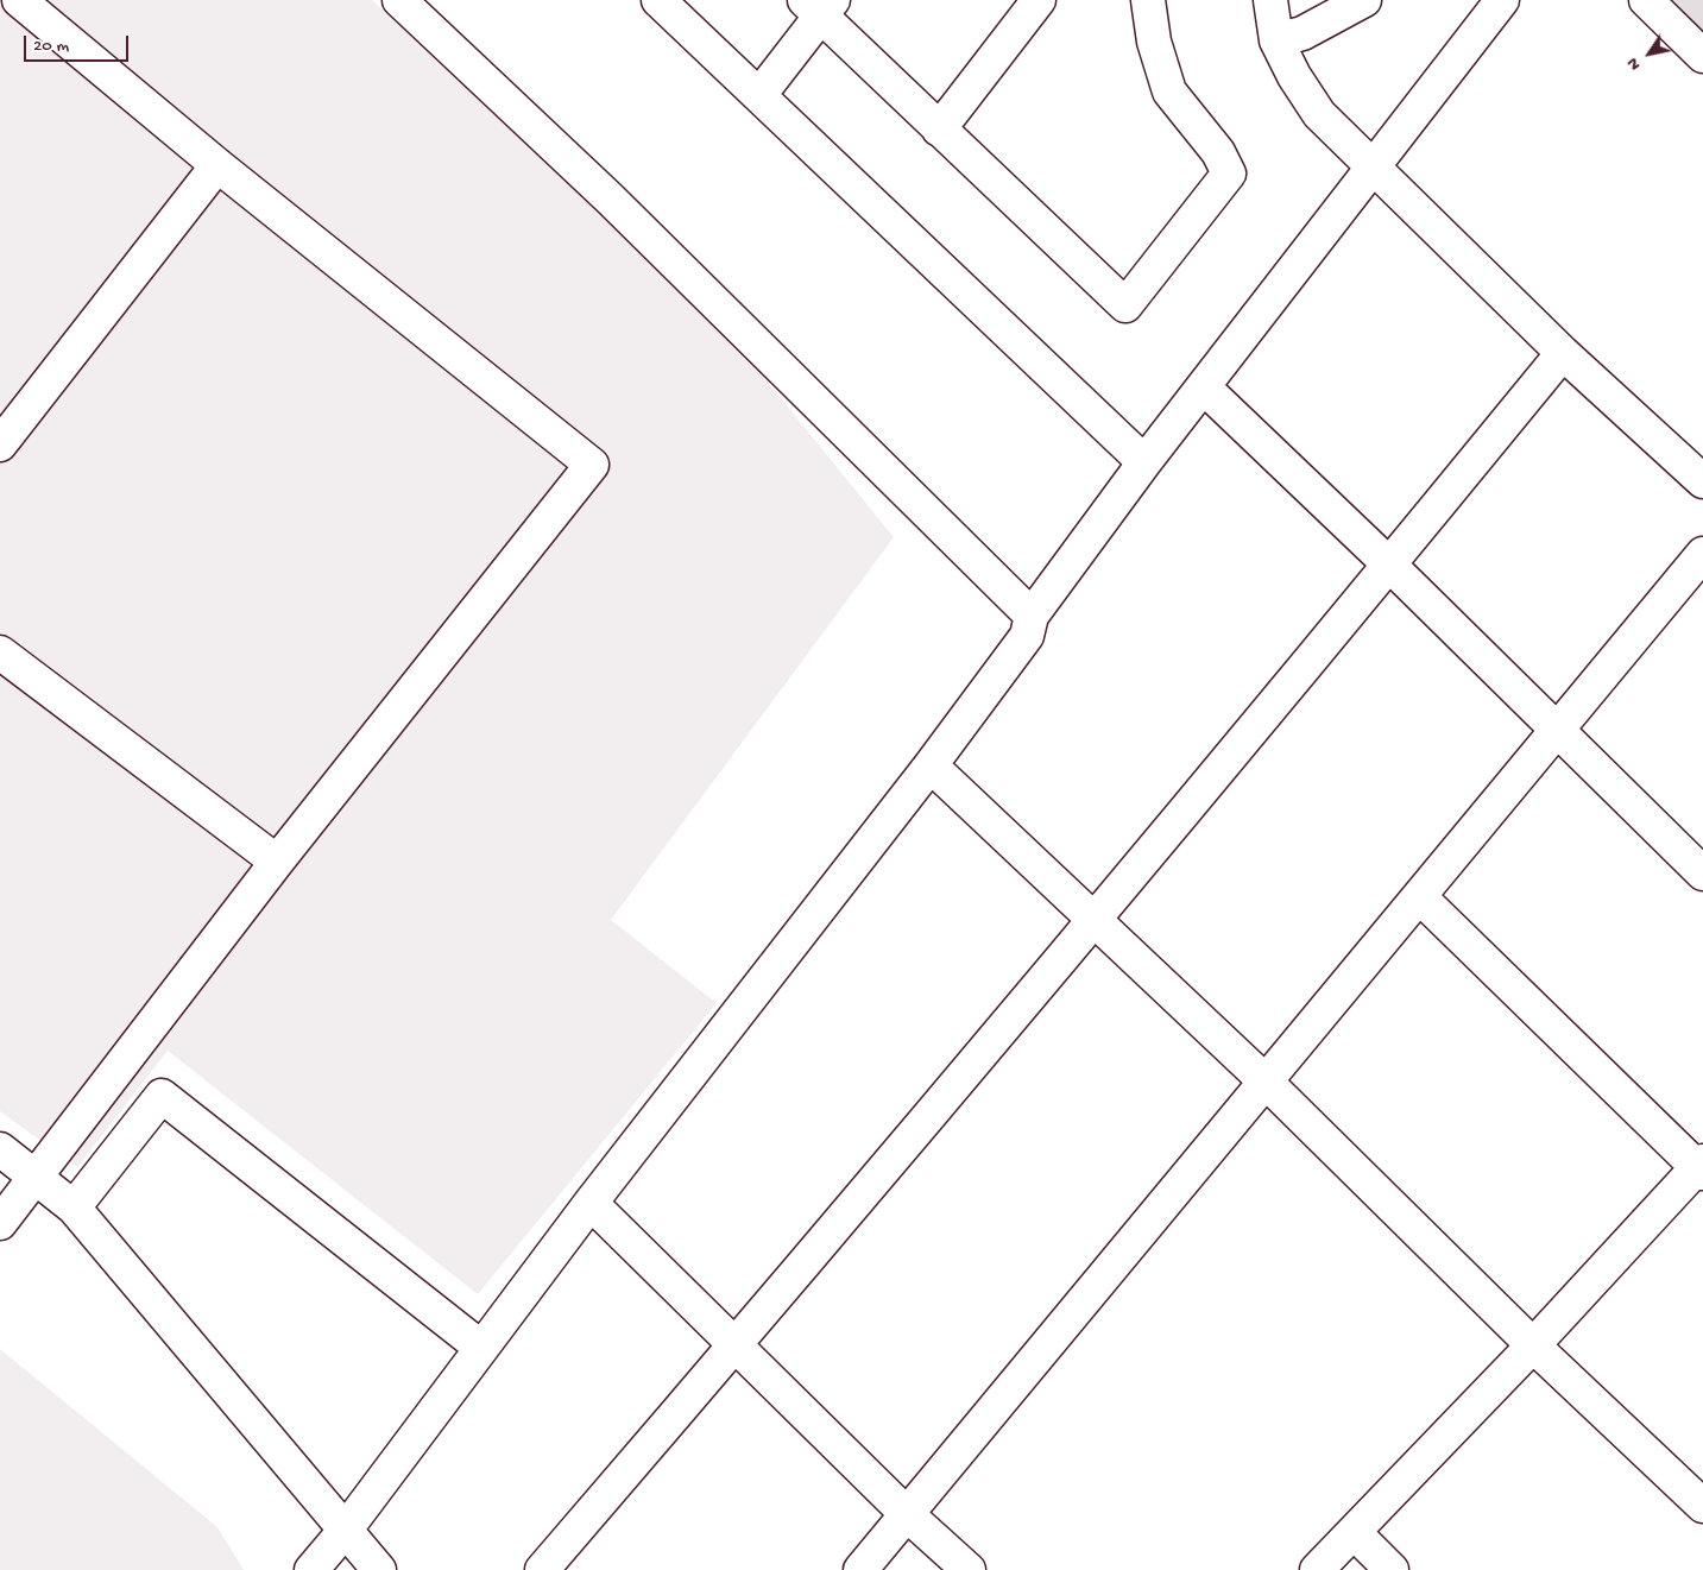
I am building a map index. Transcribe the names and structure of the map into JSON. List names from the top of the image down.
{
  "scale_bar": "20 m",
  "north": "bottom left"
}
